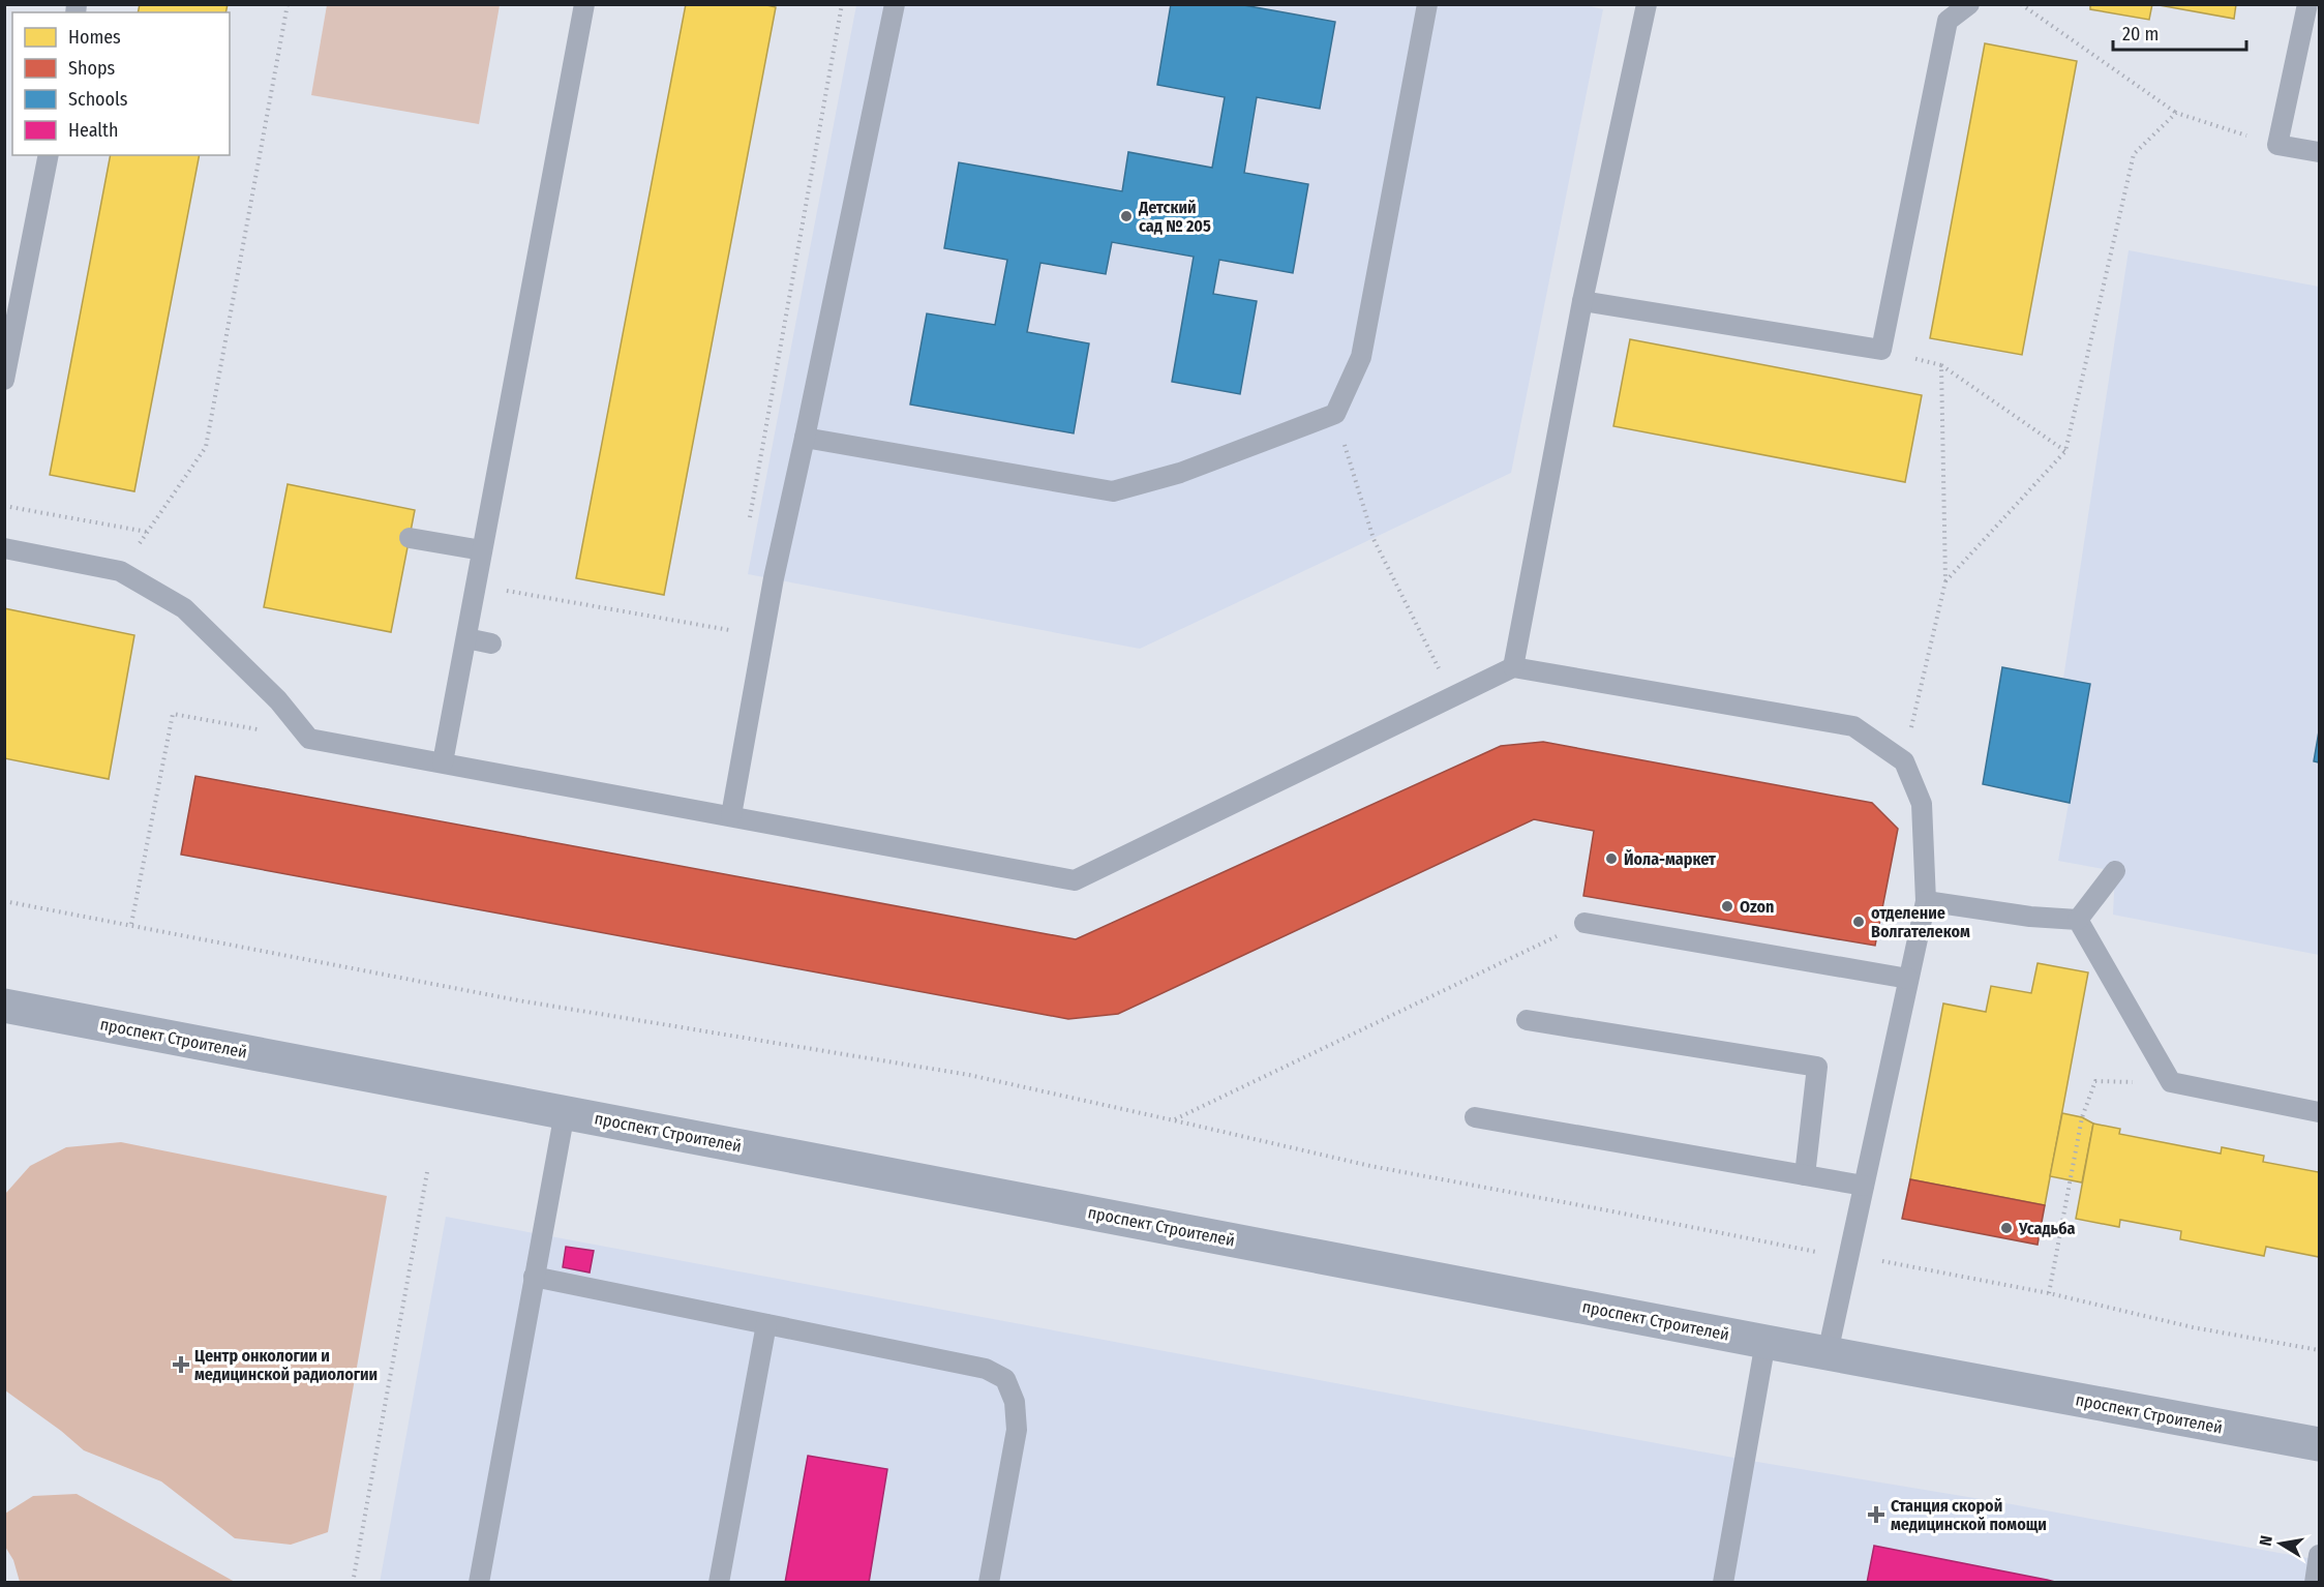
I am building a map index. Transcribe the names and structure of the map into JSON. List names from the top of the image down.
{
  "streets": {
    "main road": ["проспект Строителей"]
  },
  "places": {
    "other": [
      "Детский сад № 205",
      "Йола-маркет",
      "Ozon",
      "отделение Волгателеком",
      "Усадьба"
    ],
    "health": ["Центр онкологии и медицинской радиологии", "Станция скорой медицинской помощи"]
  },
  "legend": [
    "Homes",
    "Shops",
    "Schools",
    "Health"
  ],
  "scale_bar": "20 m",
  "north": "left"
}
